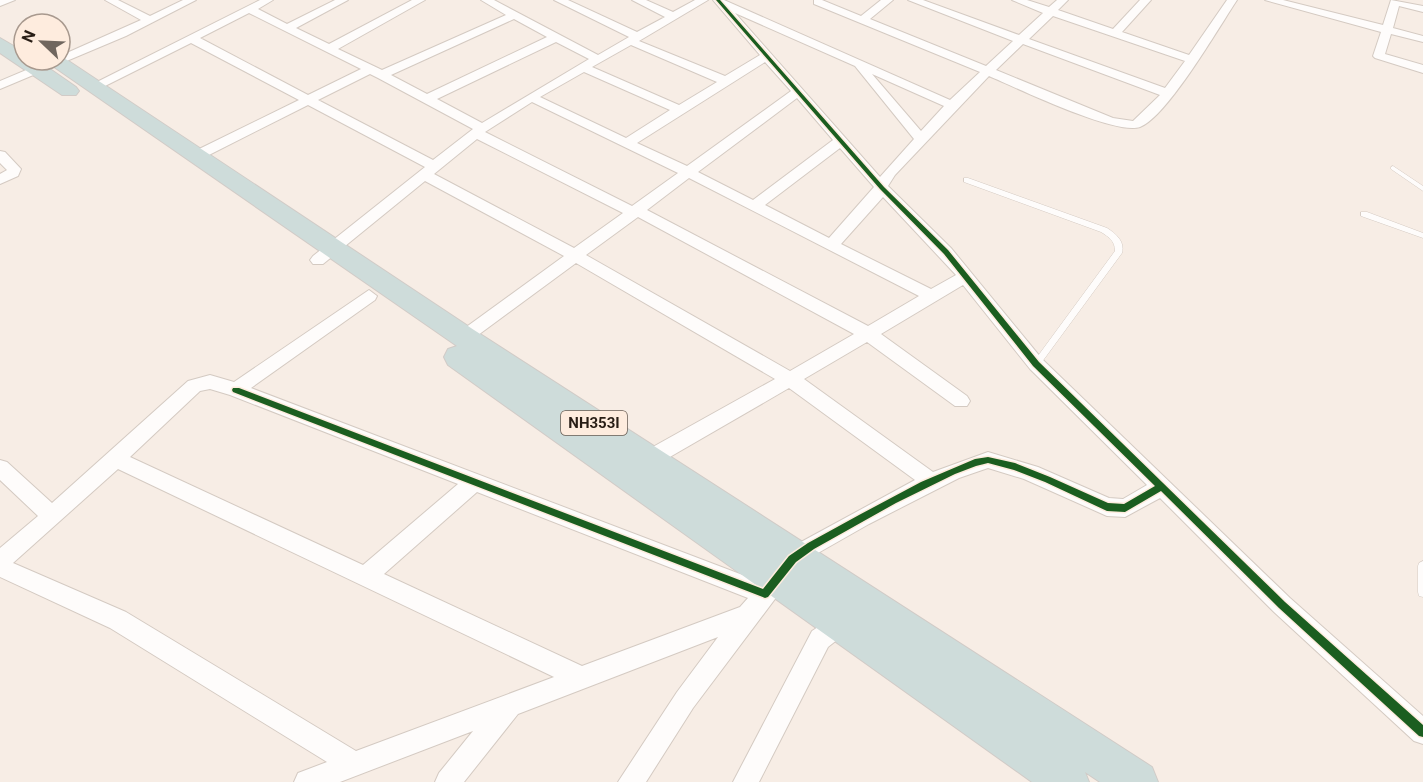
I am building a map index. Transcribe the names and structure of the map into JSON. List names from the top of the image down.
{
  "streets": {
    "highway": ["NH353I"]
  },
  "north": "top left"
}
